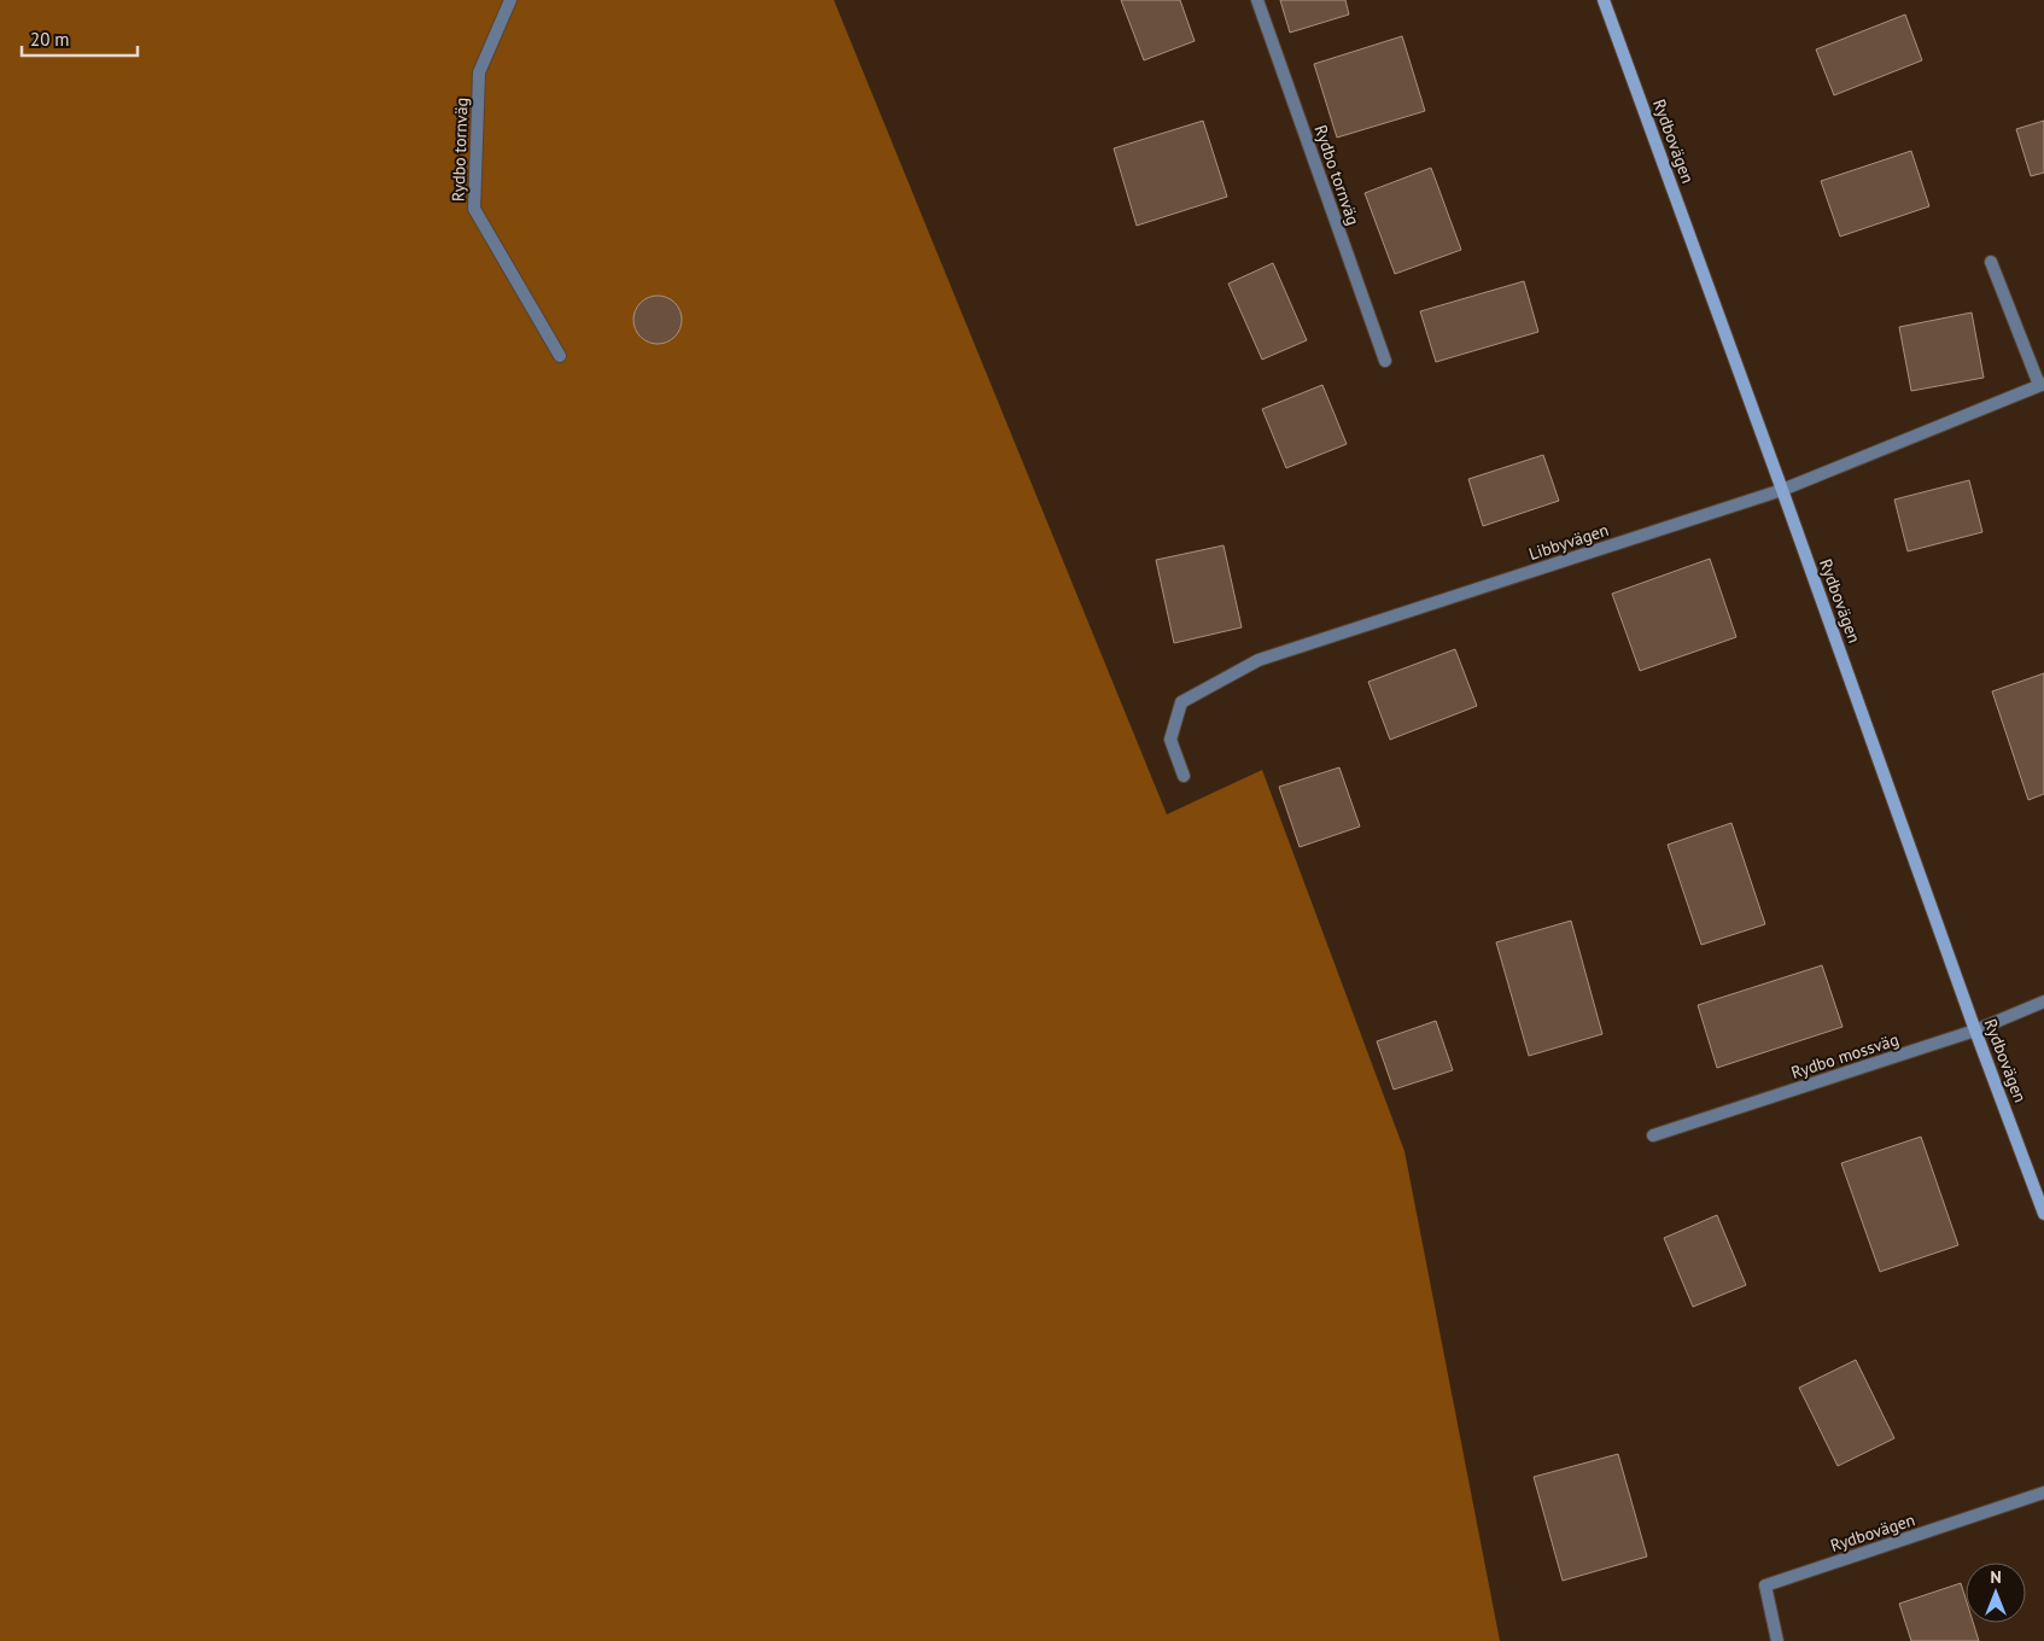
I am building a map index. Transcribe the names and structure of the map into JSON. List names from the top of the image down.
{
  "streets": {
    "street": [
      "Rydbovägen",
      "Rydbo tornväg",
      "Libbyvägen",
      "Rydbo mossväg"
    ]
  },
  "crossings": [
    ["Rydbovägen", "Libbyvägen"],
    ["Rydbovägen", "Rydbo mossväg"]
  ],
  "scale_bar": "20 m",
  "north": "top"
}
